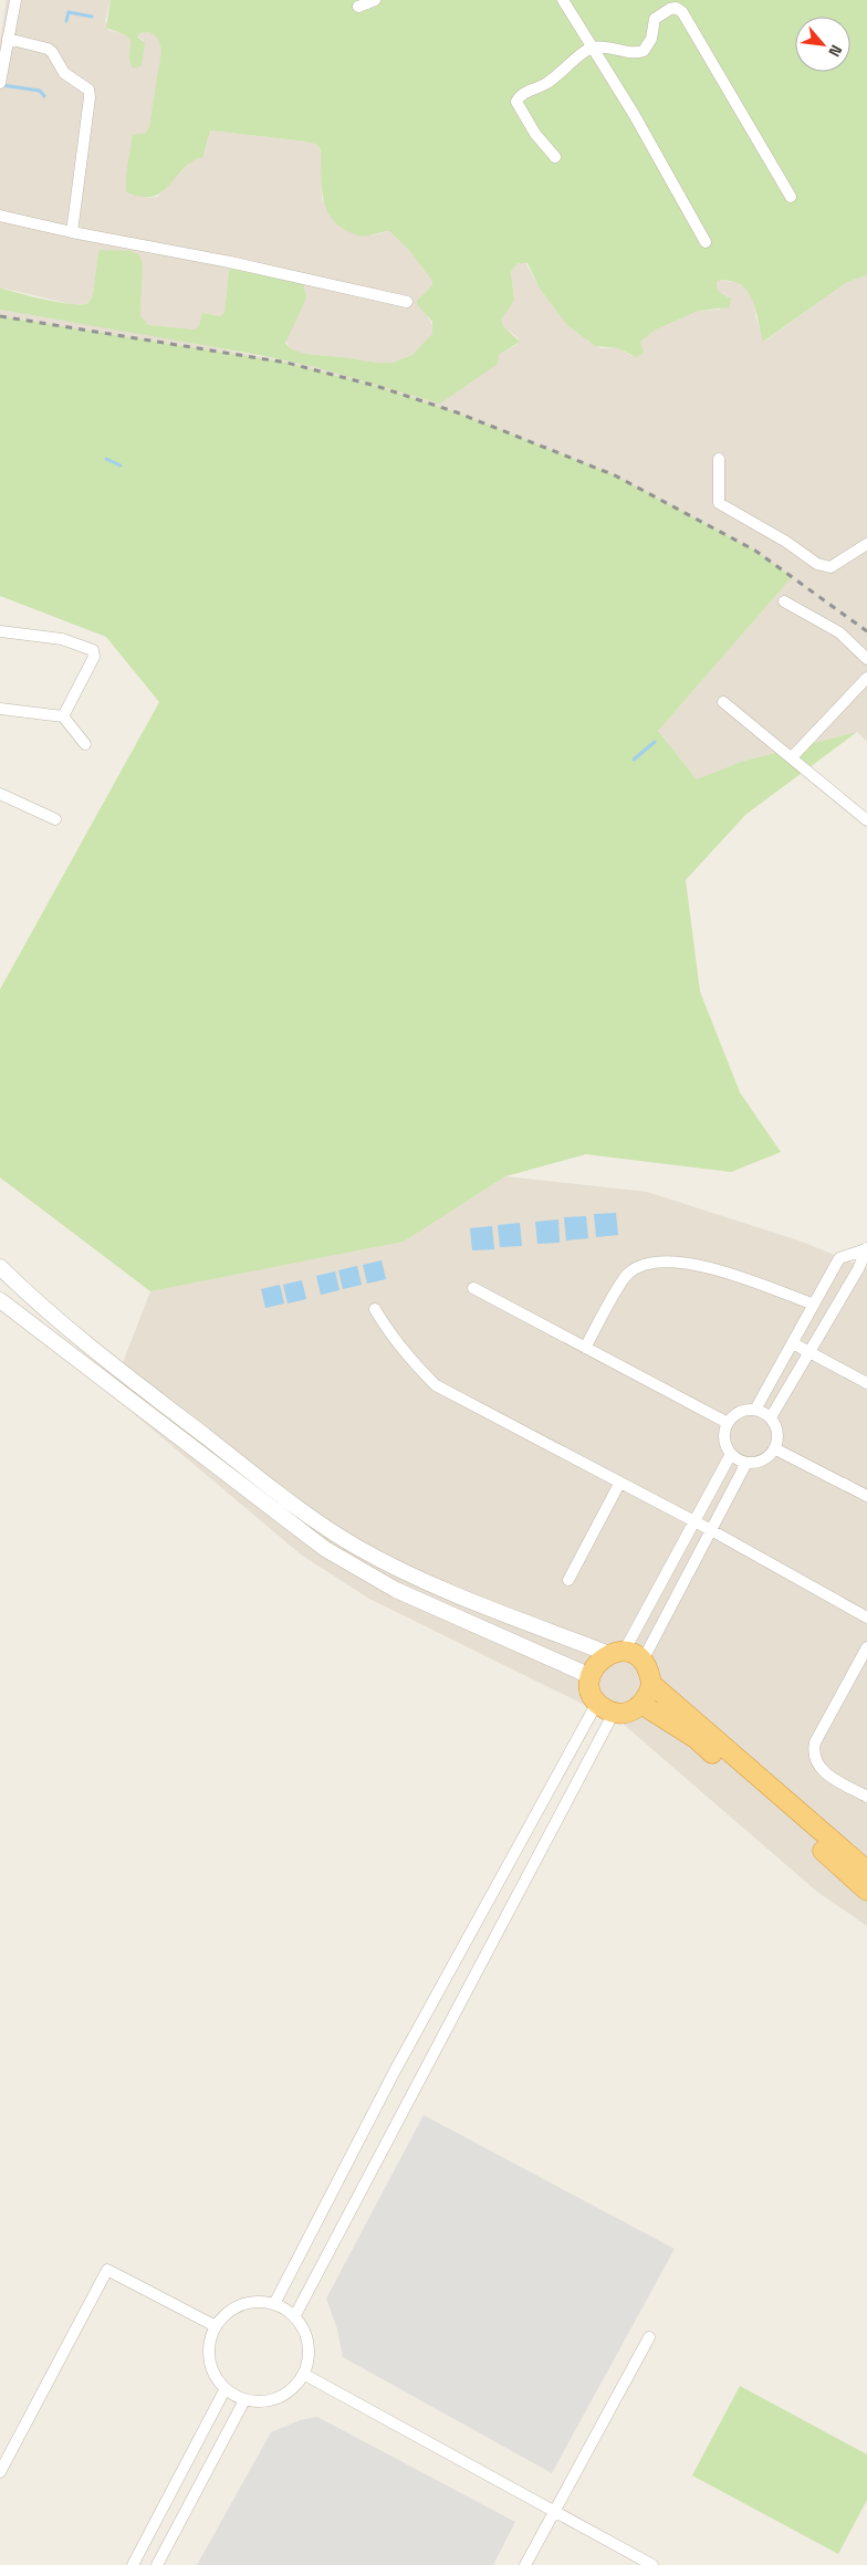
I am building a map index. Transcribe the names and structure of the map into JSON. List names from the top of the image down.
{
  "north": "bottom right"
}
